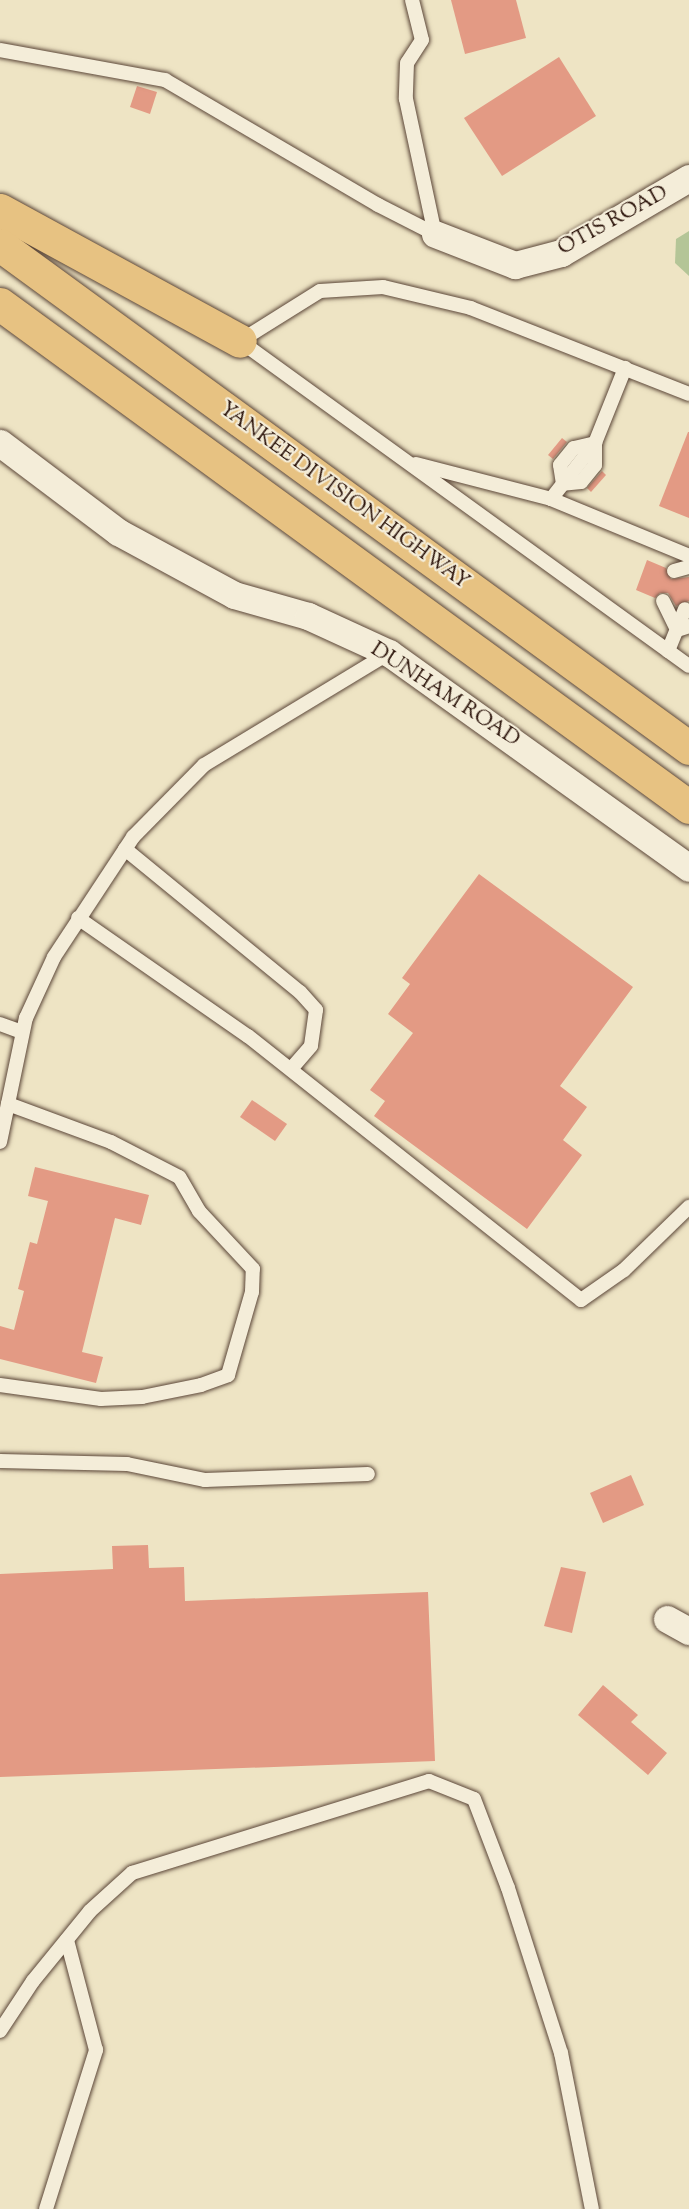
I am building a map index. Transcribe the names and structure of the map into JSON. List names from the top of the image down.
{
  "streets": {
    "highway": ["YANKEE DIVISION HIGHWAY"],
    "street": ["OTIS ROAD", "DUNHAM ROAD"]
  }
}
